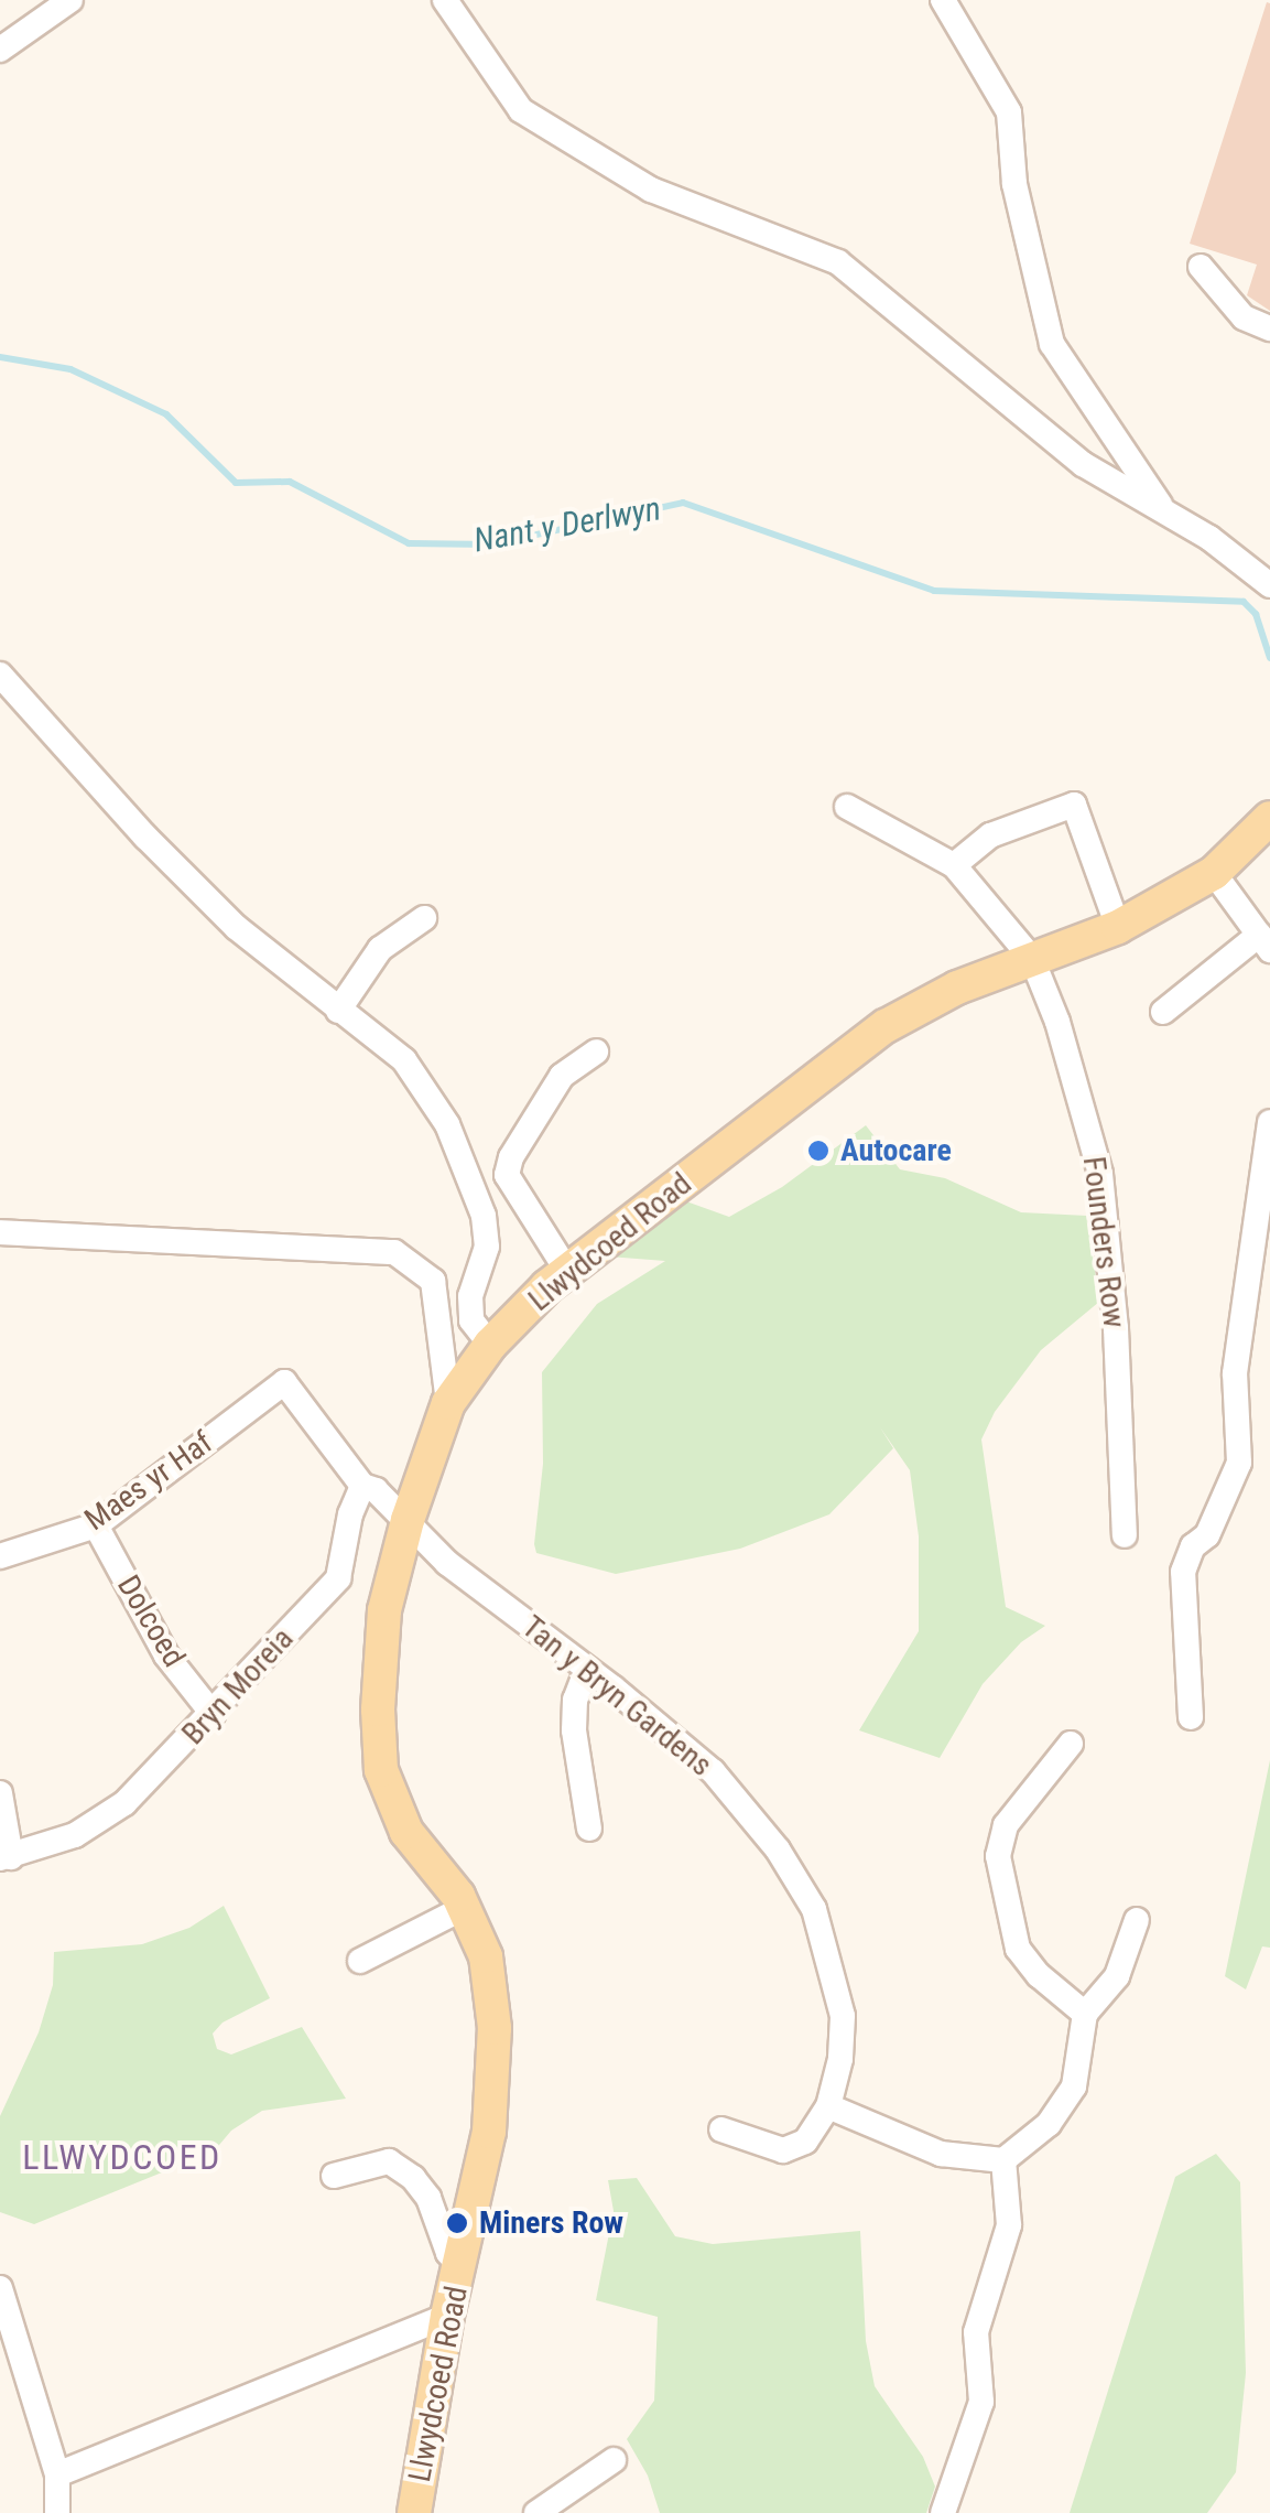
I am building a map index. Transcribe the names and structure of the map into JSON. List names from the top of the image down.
{
  "streets": {
    "main road": ["Llwydcoed Road"],
    "street": [
      "Founders Row",
      "Maes yr Haf",
      "Dolcoed",
      "Bryn Moreia",
      "Tan y Bryn Gardens"
    ]
  },
  "crossings": [
    ["Llwydcoed Road", "Founders Row"],
    ["Llwydcoed Road", "Tan y Bryn Gardens"],
    ["Maes yr Haf", "Dolcoed"],
    ["Maes yr Haf", "Bryn Moreia"],
    ["Dolcoed", "Bryn Moreia"]
  ],
  "districts": ["LLWYDCOED"],
  "water": ["Nant y Derlwyn"],
  "places": ["Autocare", "Miners Row"]
}
